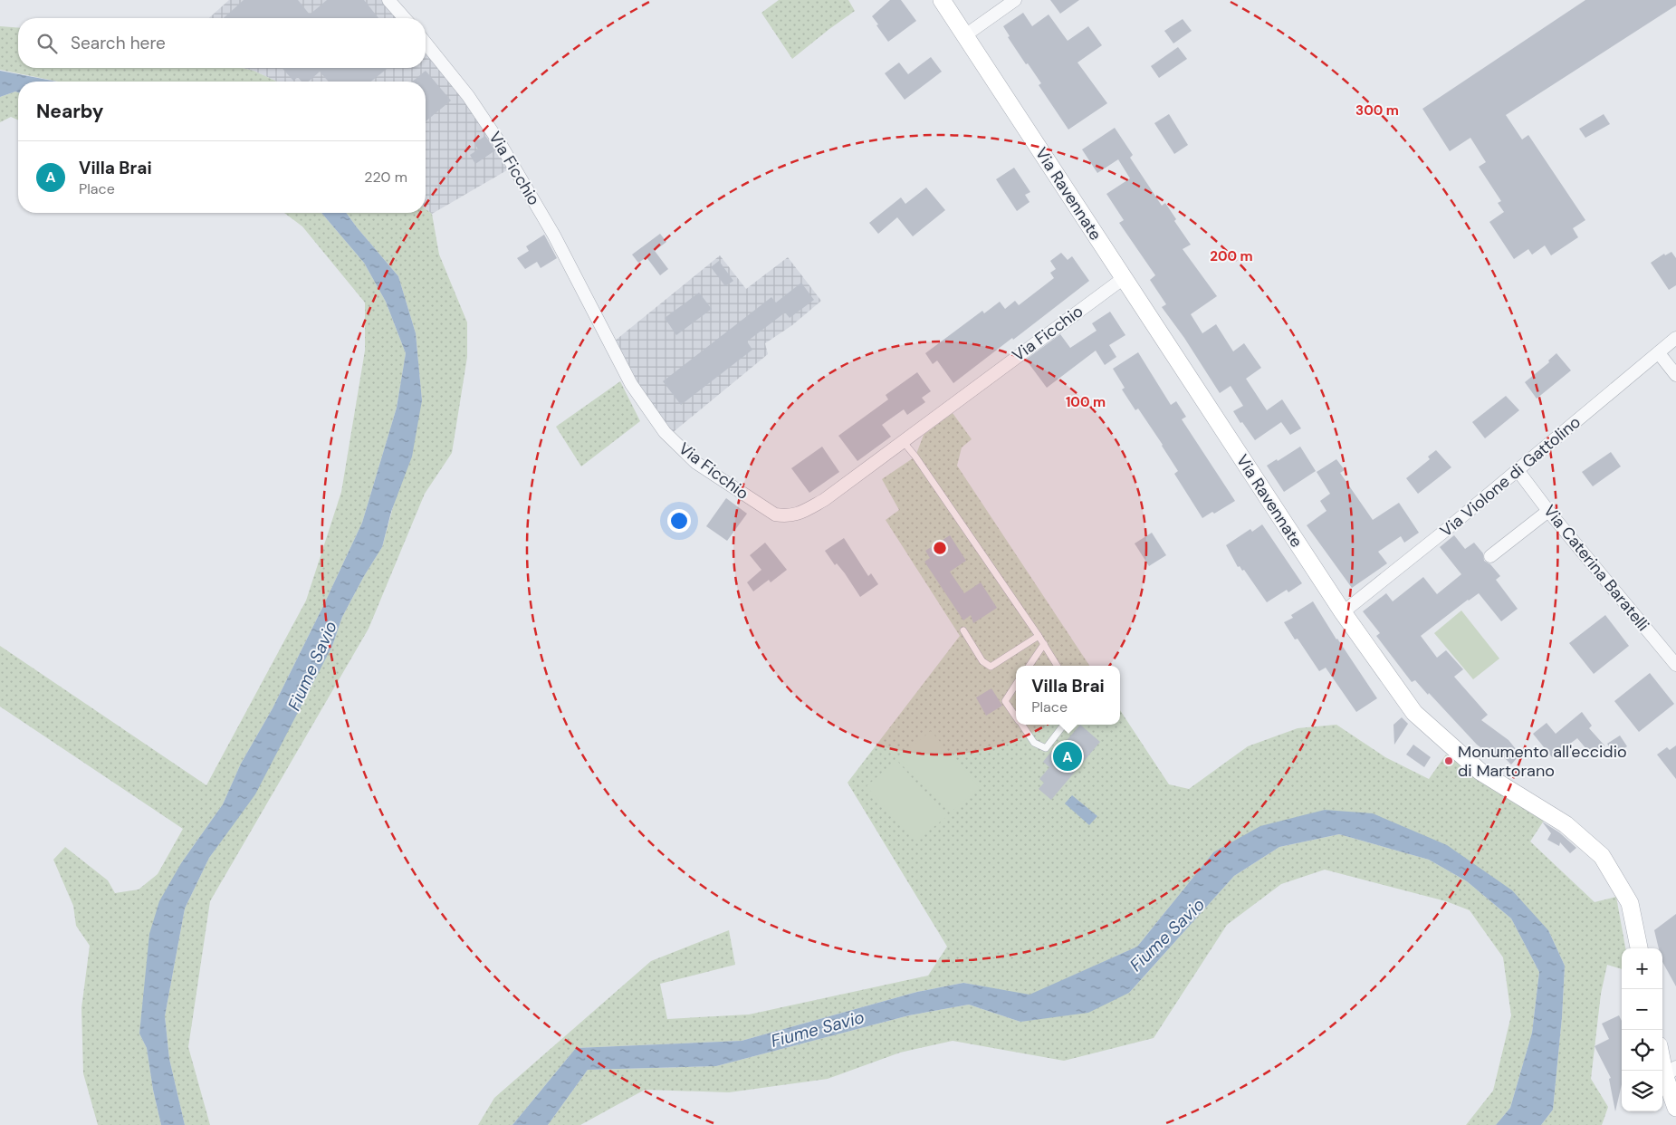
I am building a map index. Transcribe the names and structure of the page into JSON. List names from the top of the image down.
{
  "streets": {
    "main road": ["Via Ravennate"],
    "street": ["Via Ficchio", "Via Violone di Gattolino", "Via Caterina Baratelli"]
  },
  "crossings": [
    ["Via Ficchio", "Via Ravennate"],
    ["Via Ravennate", "Via Violone di Gattolino"],
    ["Via Violone di Gattolino", "Via Caterina Baratelli"]
  ],
  "water": ["Fiume Savio"],
  "places": ["Monumento all'eccidio di Martorano"],
  "page": {
    "search": "Search here",
    "heading": "Nearby",
    "list": [
      {
        "mark": "A",
        "name": "Villa Brai",
        "note": "Place",
        "value": "220 m"
      }
    ],
    "popup": ["Villa Brai", "Place"],
    "pins": "A",
    "map_buttons": ["+", "−"]
  },
  "rings": ["300 m", "200 m", "100 m"]
}
